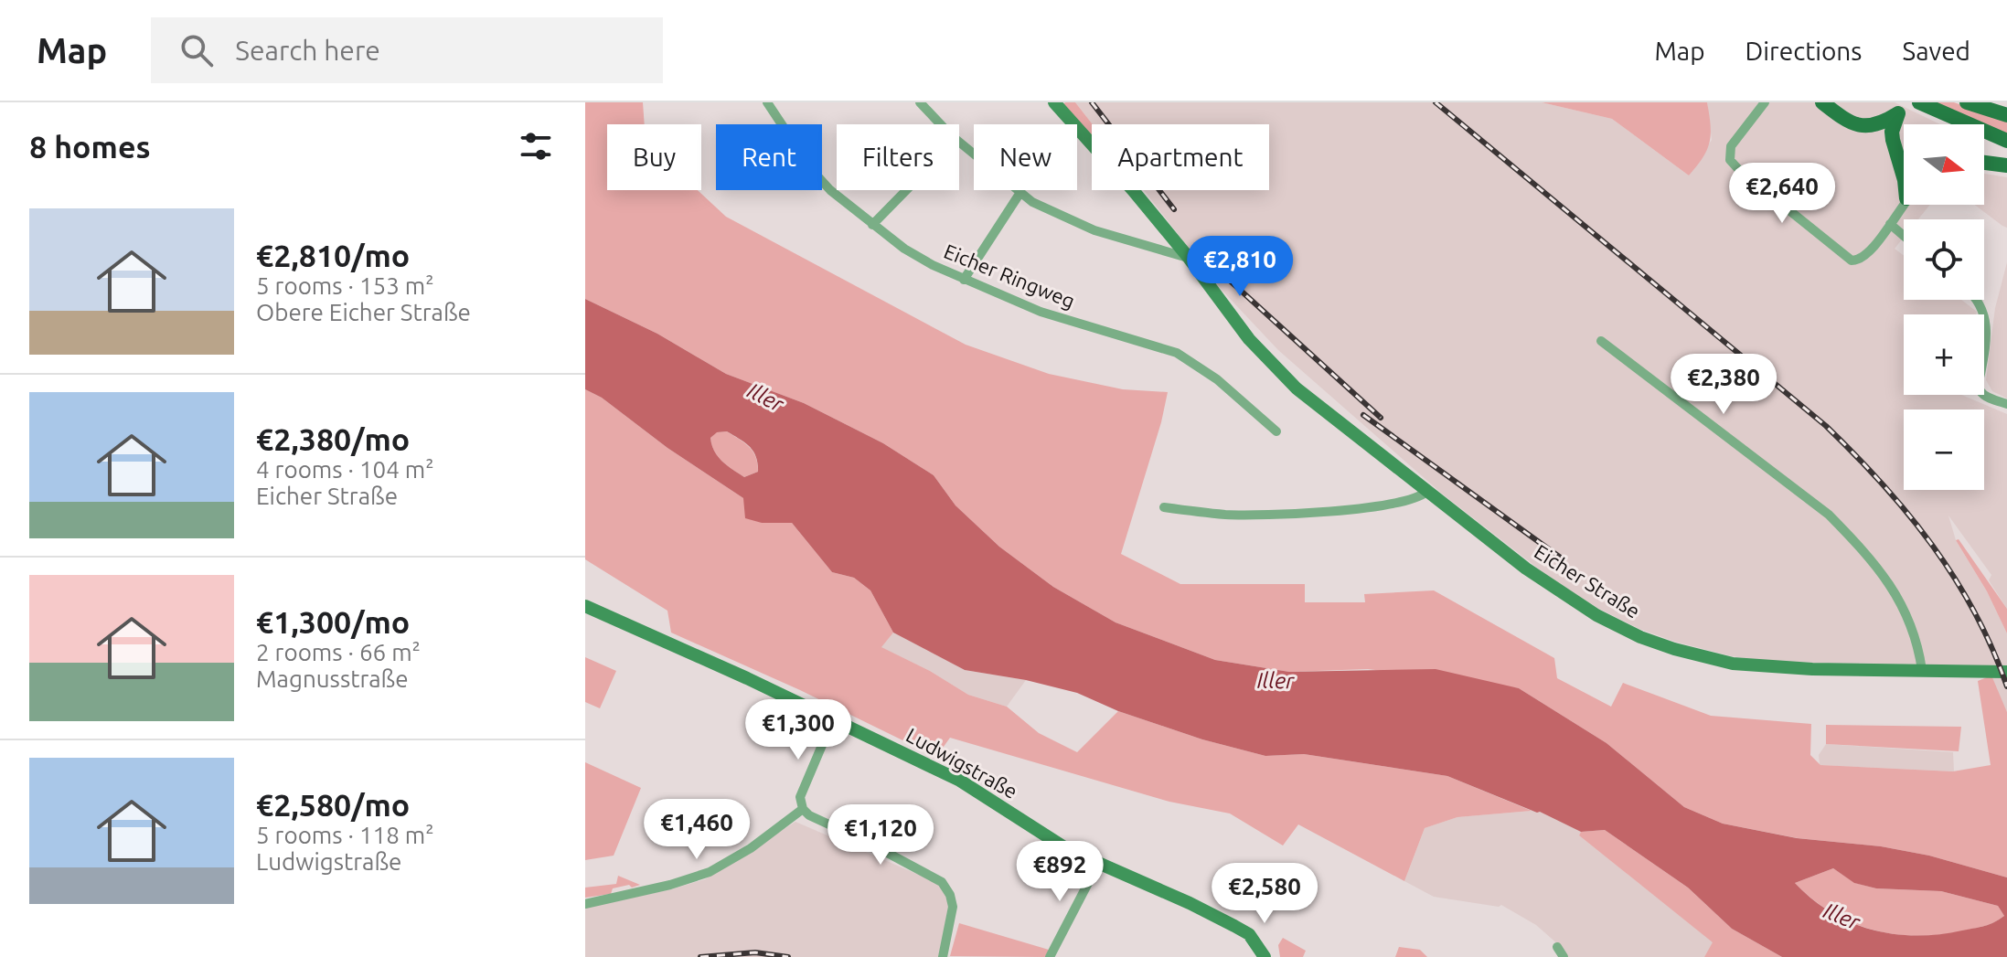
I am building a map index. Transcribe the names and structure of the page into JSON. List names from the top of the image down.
{
  "streets": {
    "street": ["Eicher Ringweg", "Eicher Straße", "Ludwigstraße"]
  },
  "water": ["Iller"],
  "north": "right",
  "page": {
    "header": "Map",
    "search": "Search here",
    "nav": ["Map", "Directions", "Saved"],
    "heading": "8 homes",
    "map_buttons": ["+", "−"],
    "chip": [
      "Buy",
      "Rent",
      "Filters",
      "New",
      "Apartment"
    ],
    "price": [
      "€2,640",
      "€2,810",
      "€2,380",
      "€1,300",
      "€1,460",
      "€1,120",
      "€892",
      "€2,580"
    ],
    "list": [
      {
        "name": "€2,810/mo",
        "note": "5 rooms · 153 m² · Obere Eicher Straße"
      },
      {
        "name": "€2,380/mo",
        "note": "4 rooms · 104 m² · Eicher Straße"
      },
      {
        "name": "€1,300/mo",
        "note": "2 rooms · 66 m² · Magnusstraße"
      },
      {
        "name": "€2,580/mo",
        "note": "5 rooms · 118 m² · Ludwigstraße"
      }
    ]
  }
}
